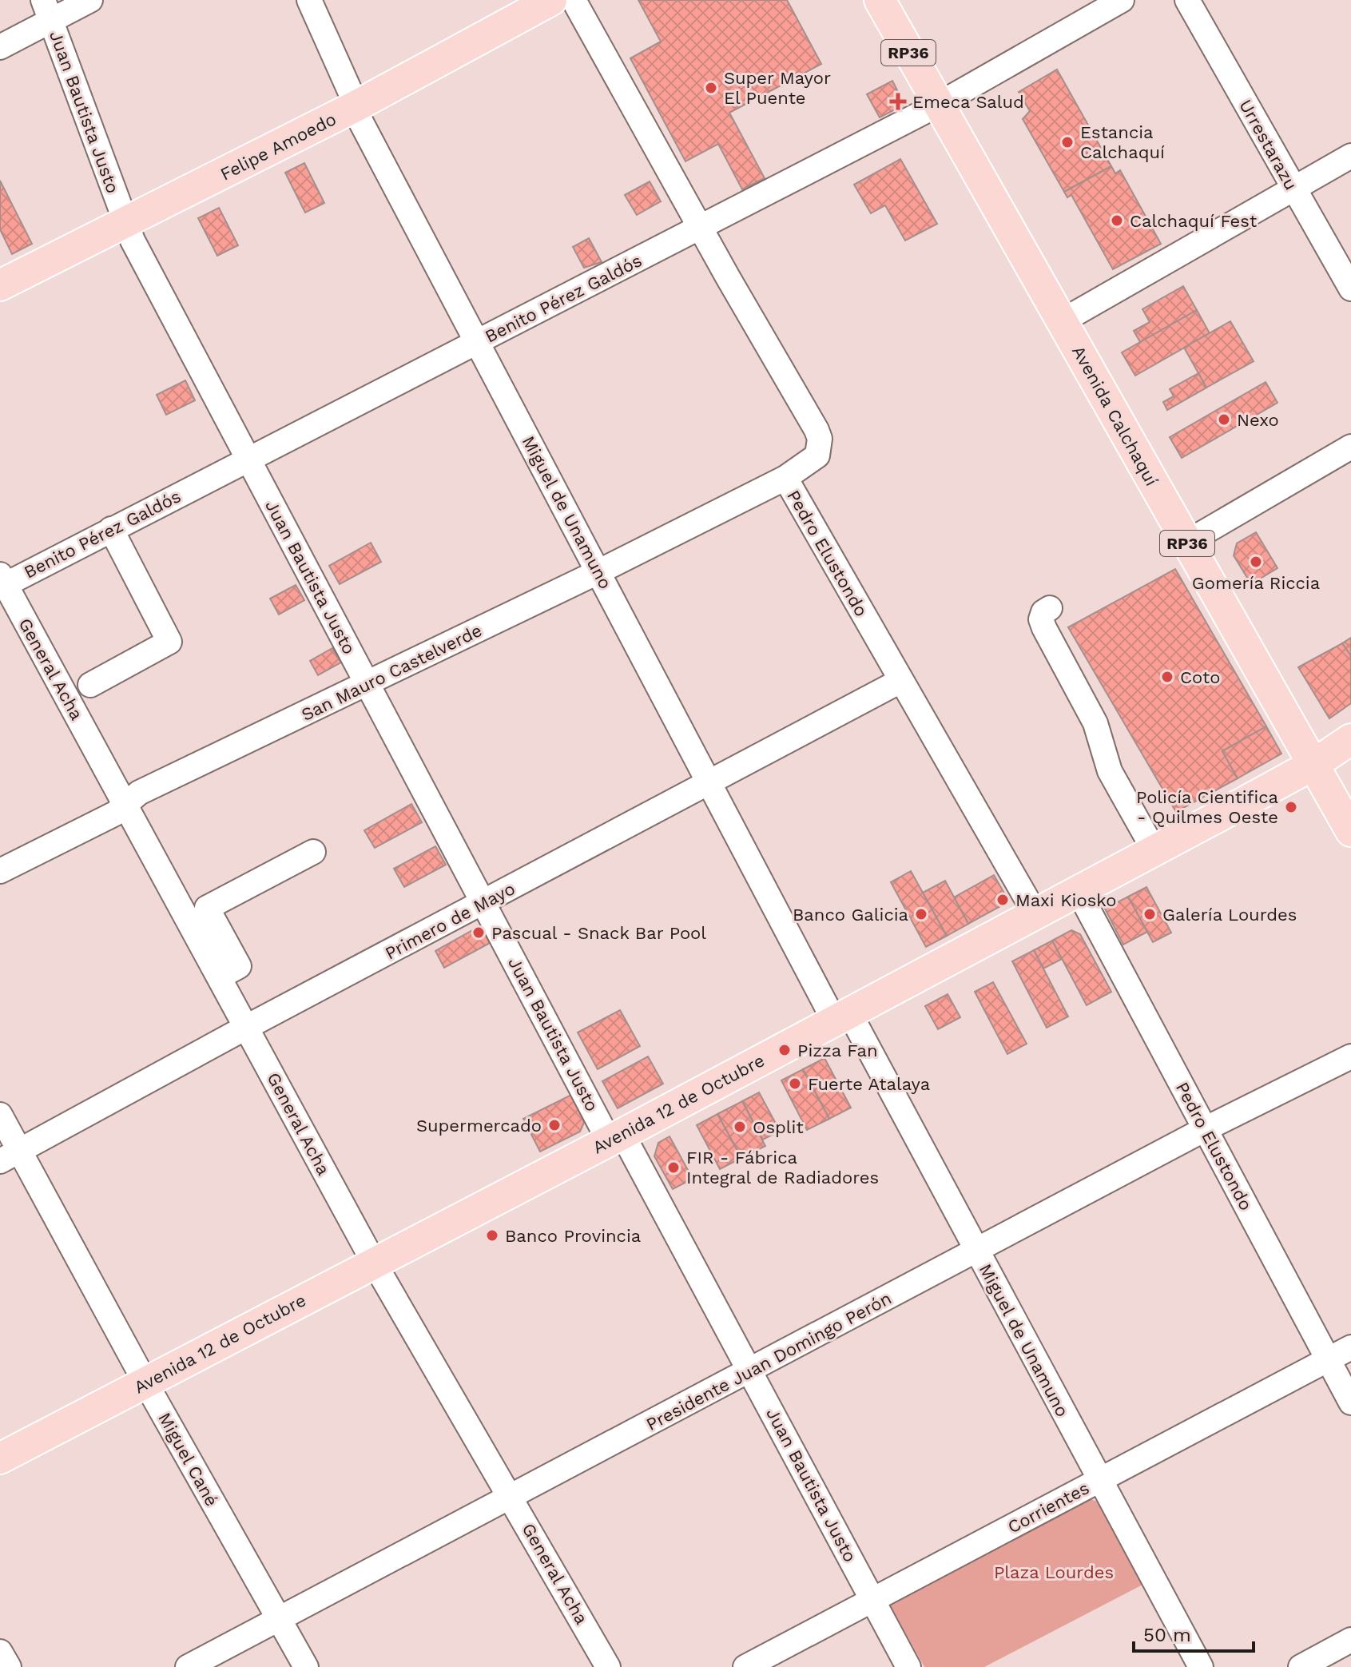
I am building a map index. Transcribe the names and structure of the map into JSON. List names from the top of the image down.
{
  "streets": {
    "main road": [
      "RP36",
      "Felipe Amoedo",
      "Avenida Calchaquí",
      "Avenida 12 de Octubre"
    ],
    "street": [
      "Juan Bautista Justo",
      "Urrestarazu",
      "Benito Pérez Galdós",
      "Miguel de Unamuno",
      "Pedro Elustondo",
      "General Acha",
      "San Mauro Castelverde",
      "Primero de Mayo",
      "Presidente Juan Domingo Perón",
      "Miguel Cané",
      "Corrientes"
    ]
  },
  "crossings": [
    ["Juan Bautista Justo", "Felipe Amoedo"],
    ["Juan Bautista Justo", "Benito Pérez Galdós"],
    ["Juan Bautista Justo", "San Mauro Castelverde"],
    ["Juan Bautista Justo", "Primero de Mayo"],
    ["Juan Bautista Justo", "Avenida 12 de Octubre"],
    ["Juan Bautista Justo", "Presidente Juan Domingo Perón"],
    ["Juan Bautista Justo", "Corrientes"],
    ["Felipe Amoedo", "Miguel de Unamuno"],
    ["Benito Pérez Galdós", "Avenida Calchaquí"],
    ["Benito Pérez Galdós", "Miguel de Unamuno"],
    ["Benito Pérez Galdós", "Pedro Elustondo"],
    ["Benito Pérez Galdós", "General Acha"],
    ["Avenida Calchaquí", "Avenida 12 de Octubre"],
    ["Miguel de Unamuno", "San Mauro Castelverde"],
    ["Miguel de Unamuno", "Primero de Mayo"],
    ["Miguel de Unamuno", "Avenida 12 de Octubre"],
    ["Miguel de Unamuno", "Presidente Juan Domingo Perón"],
    ["Miguel de Unamuno", "Corrientes"],
    ["Pedro Elustondo", "San Mauro Castelverde"],
    ["Pedro Elustondo", "Primero de Mayo"],
    ["Pedro Elustondo", "Avenida 12 de Octubre"],
    ["Pedro Elustondo", "Presidente Juan Domingo Perón"],
    ["Pedro Elustondo", "Corrientes"],
    ["General Acha", "San Mauro Castelverde"],
    ["General Acha", "Primero de Mayo"],
    ["General Acha", "Avenida 12 de Octubre"],
    ["General Acha", "Presidente Juan Domingo Perón"],
    ["Primero de Mayo", "Miguel Cané"],
    ["Avenida 12 de Octubre", "Miguel Cané"],
    ["Presidente Juan Domingo Perón", "Miguel Cané"]
  ],
  "parks": ["Plaza Lourdes"],
  "places": {
    "other": [
      "Super Mayor El Puente",
      "Estancia Calchaquí",
      "Calchaquí Fest",
      "Nexo",
      "Gomería Riccia",
      "Coto",
      "Policía Cientifica - Quilmes Oeste",
      "Maxi Kiosko",
      "Banco Galicia",
      "Galería Lourdes",
      "Pascual - Snack Bar Pool",
      "Pizza Fan",
      "Fuerte Atalaya",
      "Supermercado",
      "Osplit",
      "FIR - Fábrica Integral de Radiadores",
      "Banco Provincia"
    ],
    "health": ["Emeca Salud"]
  },
  "scale_bar": "50 m"
}
